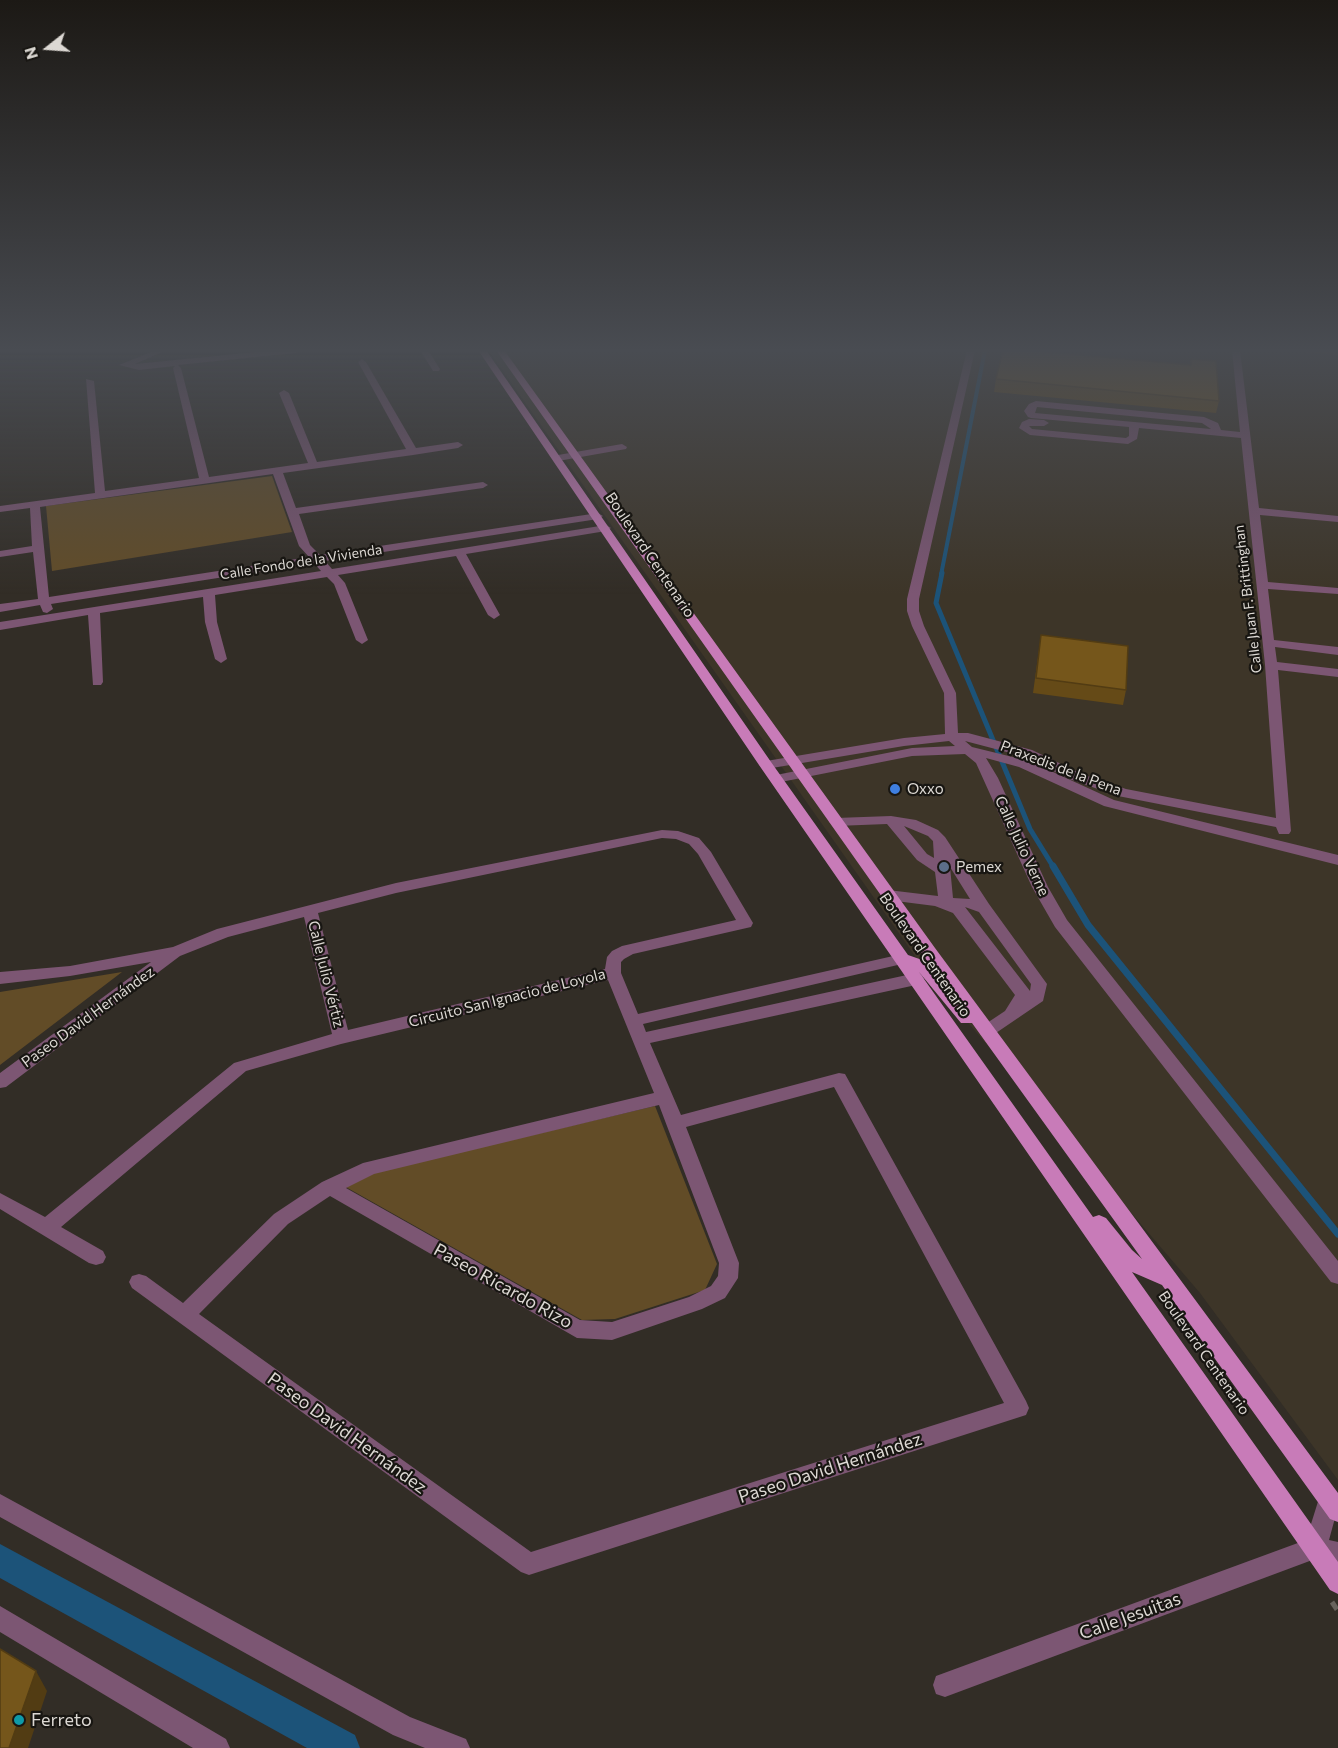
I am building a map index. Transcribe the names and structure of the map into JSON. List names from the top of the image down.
{
  "streets": {
    "main road": ["Boulevard Centenario"],
    "street": [
      "Calle Fondo de la Vivienda",
      "Calle Juan F. Brittinghan",
      "Praxedis de la Pena",
      "Calle Julio Verne",
      "Calle Julio Vértiz",
      "Circuito San Ignacio de Loyola",
      "Paseo David Hernández",
      "Paseo Ricardo Rizo",
      "Calle Jesuitas"
    ]
  },
  "crossings": [
    ["Boulevard Centenario", "Calle Fondo de la Vivienda"],
    ["Boulevard Centenario", "Praxedis de la Pena"],
    ["Boulevard Centenario", "Calle Jesuitas"],
    ["Calle Juan F. Brittinghan", "Praxedis de la Pena"],
    ["Praxedis de la Pena", "Calle Julio Verne"],
    ["Calle Julio Vértiz", "Circuito San Ignacio de Loyola"],
    ["Circuito San Ignacio de Loyola", "Paseo David Hernández"],
    ["Circuito San Ignacio de Loyola", "Paseo Ricardo Rizo"],
    ["Paseo David Hernández", "Paseo Ricardo Rizo"]
  ],
  "places": ["Oxxo", "Pemex", "Ferreto"],
  "north": "left"
}
